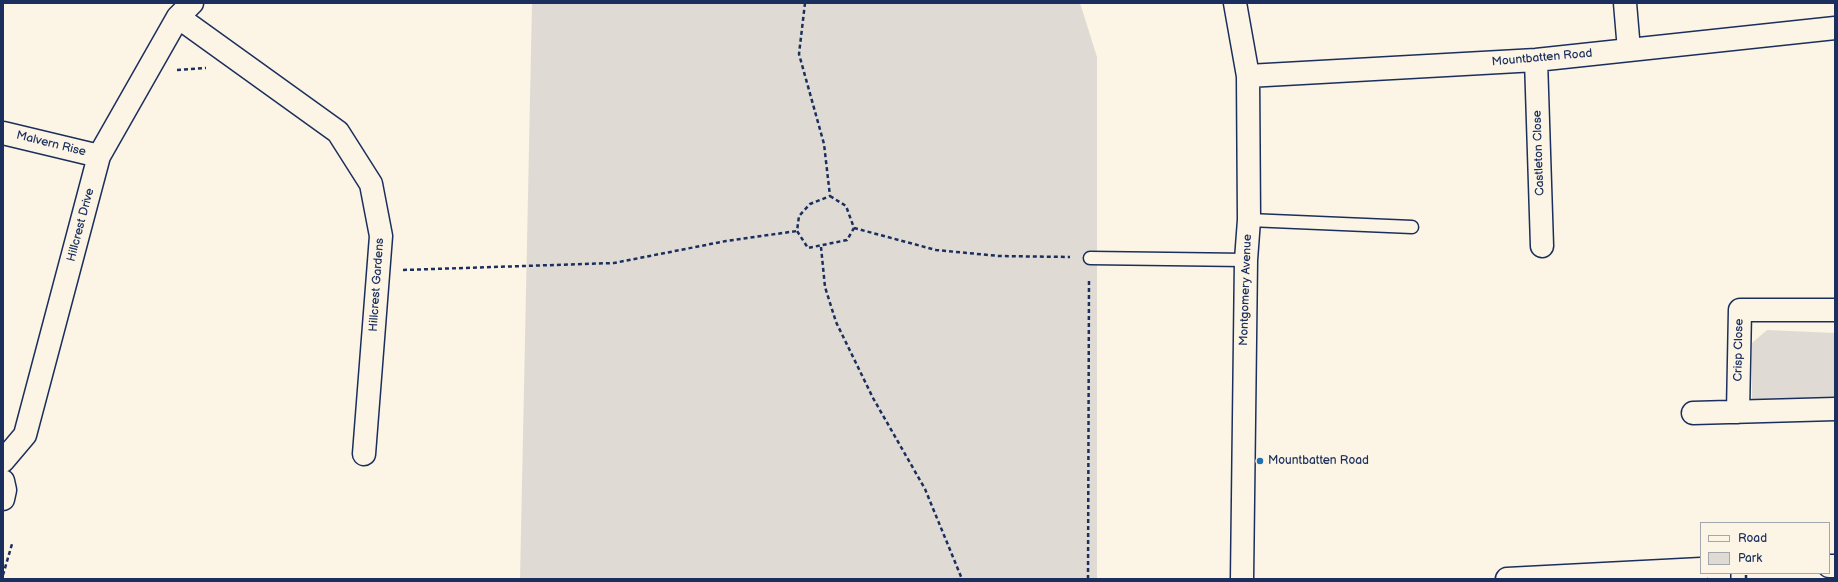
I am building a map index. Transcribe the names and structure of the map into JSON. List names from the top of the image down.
{
  "streets": {
    "street": [
      "Mountbatten Road",
      "Malvern Rise",
      "Castleton Close",
      "Hillcrest Drive",
      "Hillcrest Gardens",
      "Montgomery Avenue",
      "Crisp Close"
    ]
  },
  "crossings": [
    ["Mountbatten Road", "Castleton Close"],
    ["Mountbatten Road", "Montgomery Avenue"],
    ["Malvern Rise", "Hillcrest Drive"],
    ["Hillcrest Drive", "Hillcrest Gardens"]
  ],
  "places": ["Mountbatten Road"],
  "legend": ["Road", "Park"]
}
